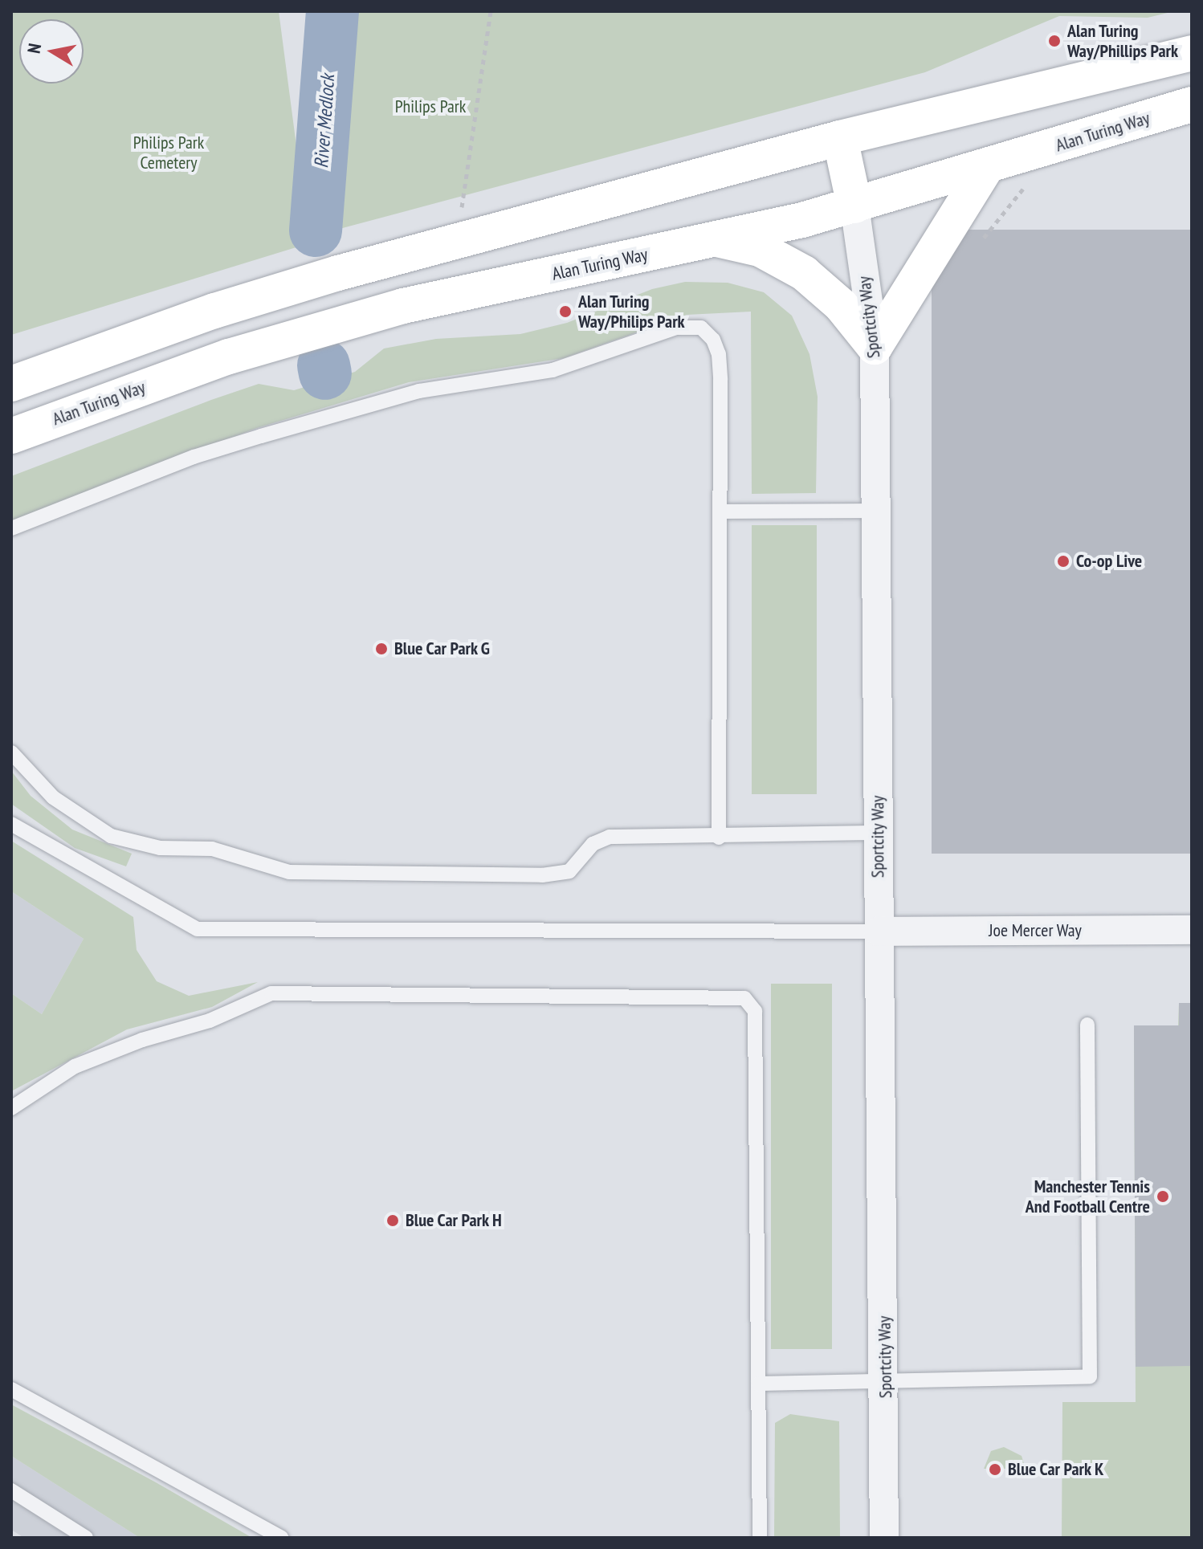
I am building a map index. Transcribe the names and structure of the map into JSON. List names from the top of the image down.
{
  "streets": {
    "main road": ["Alan Turing Way", "Sportcity Way"],
    "street": ["Joe Mercer Way"]
  },
  "crossings": [
    ["Alan Turing Way", "Sportcity Way"],
    ["Sportcity Way", "Joe Mercer Way"]
  ],
  "water": ["River Medlock"],
  "parks": ["Philips Park", "Philips Park Cemetery"],
  "places": [
    "Alan Turing Way/Phillips Park",
    "Alan Turing Way/Philips Park",
    "Co-op Live",
    "Blue Car Park G",
    "Manchester Tennis And Football Centre",
    "Blue Car Park H",
    "Blue Car Park K"
  ],
  "north": "left"
}
